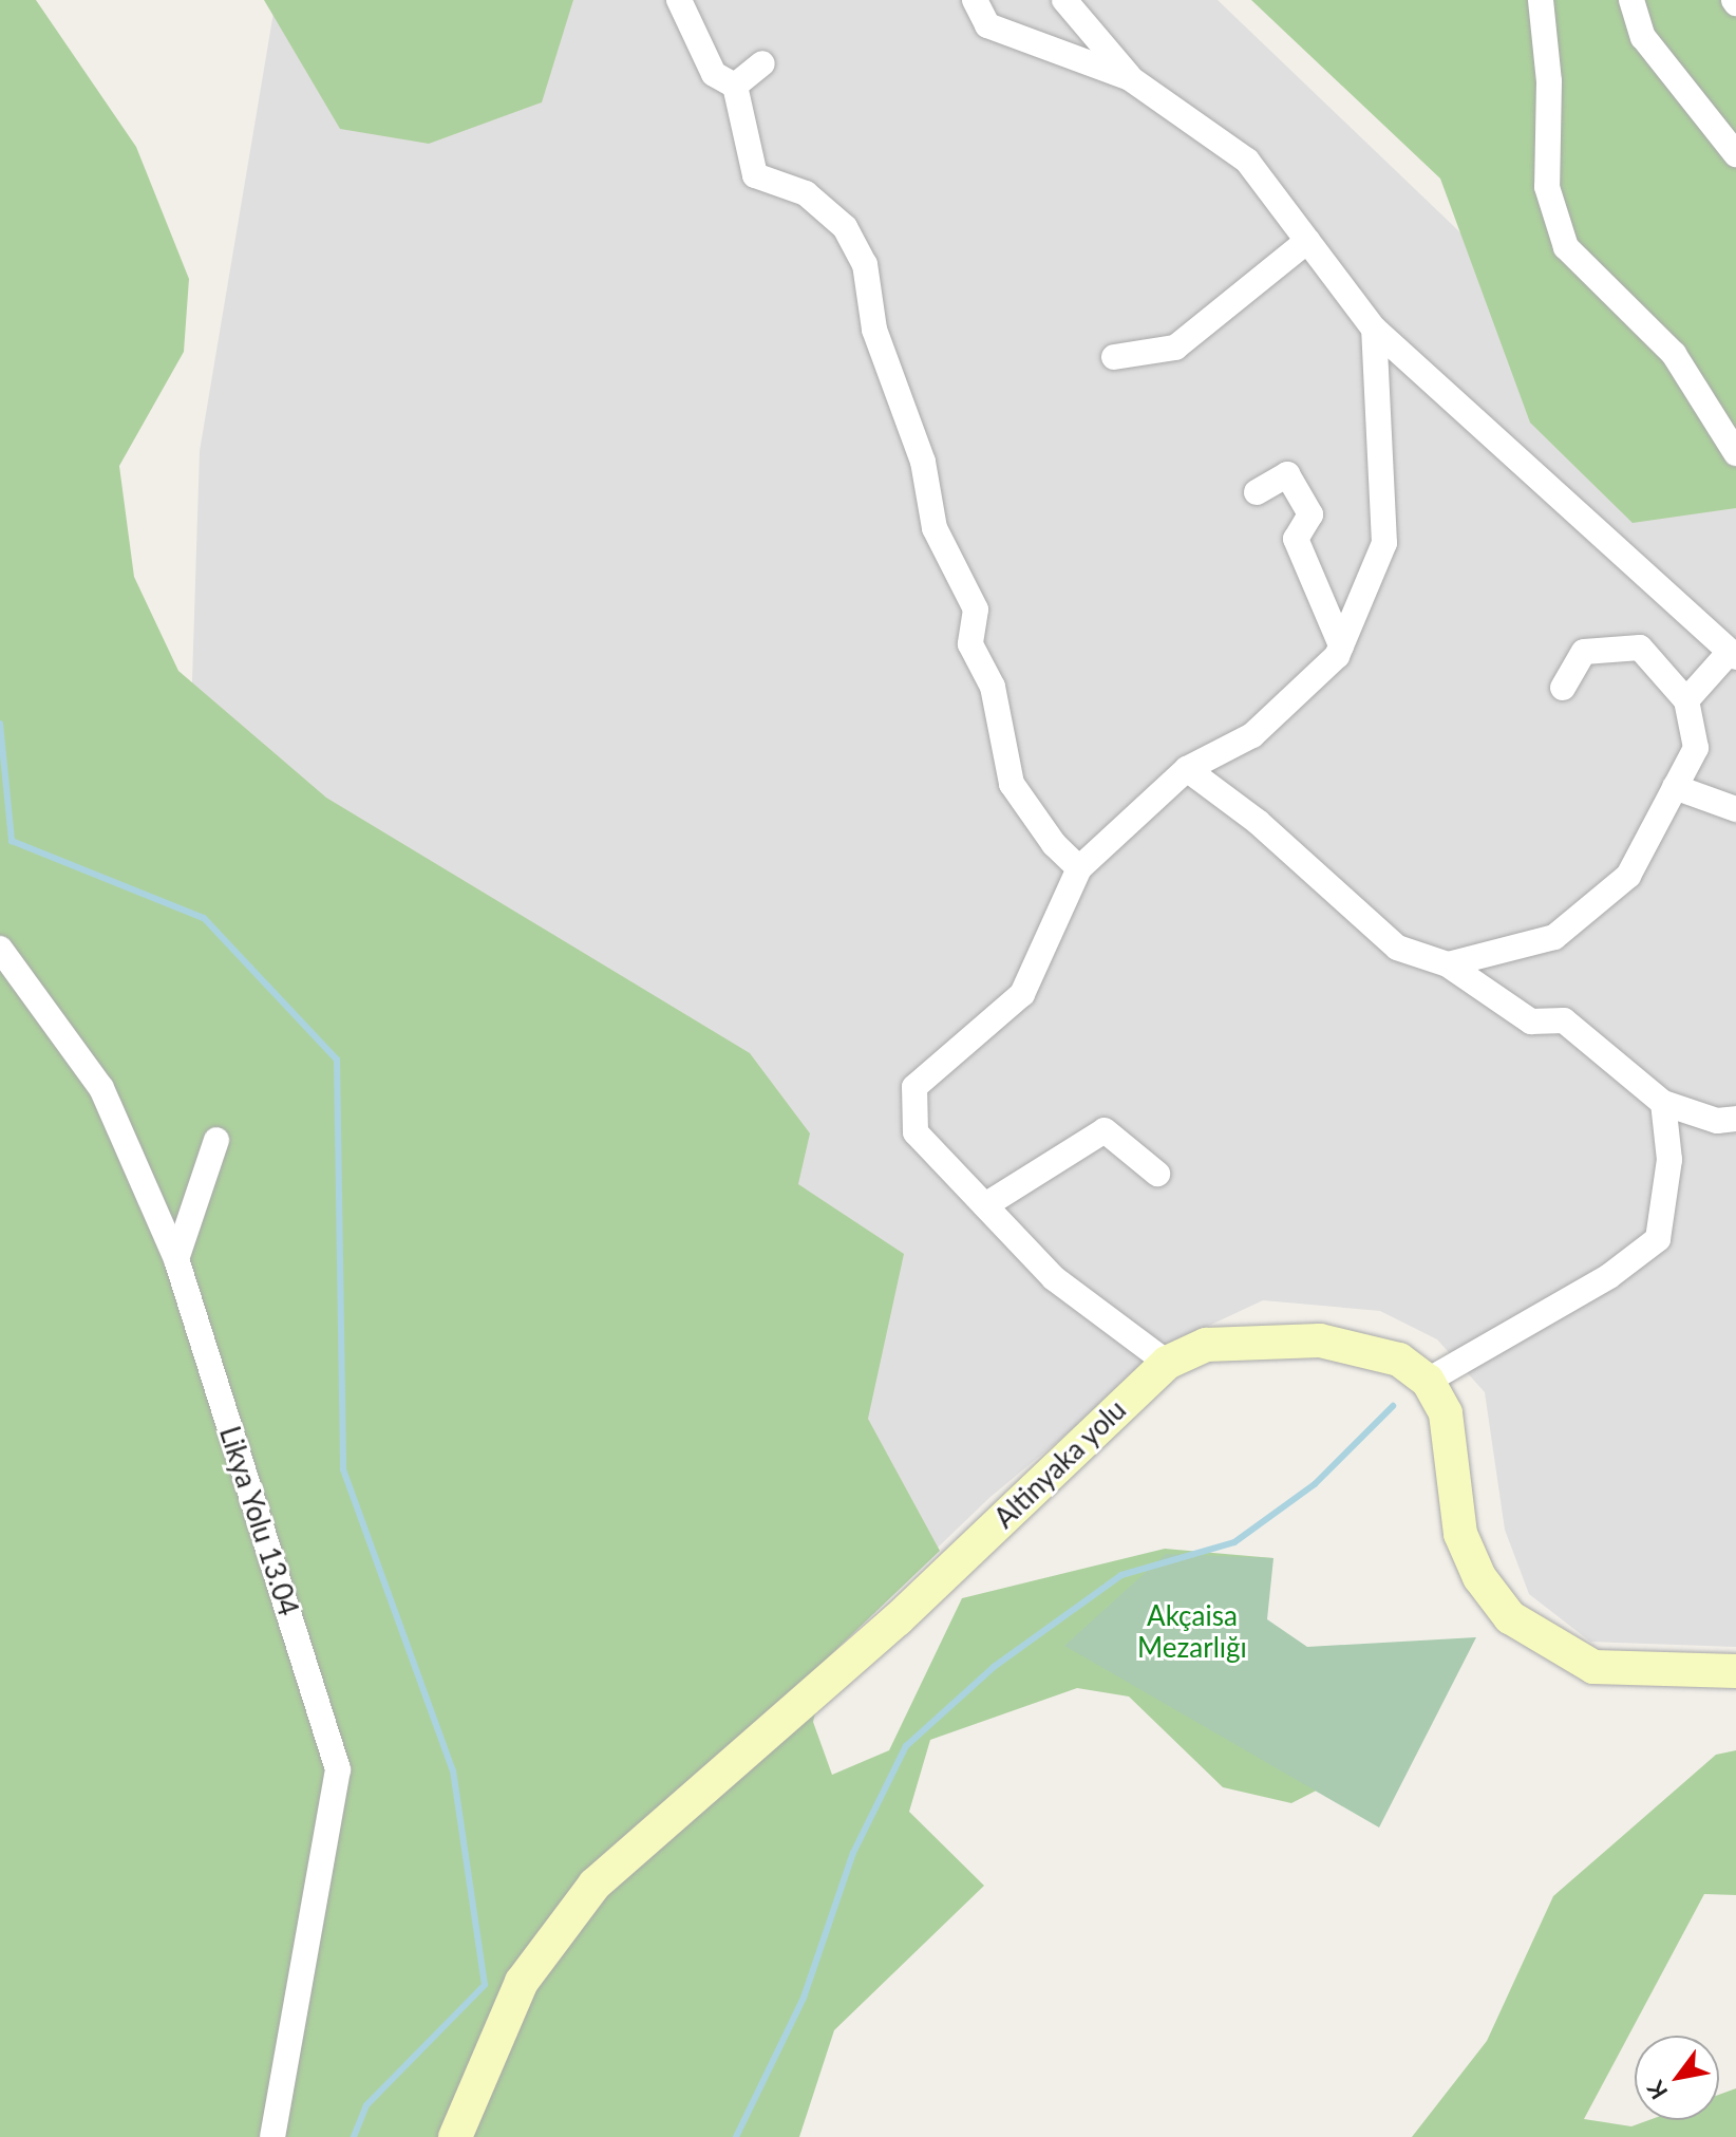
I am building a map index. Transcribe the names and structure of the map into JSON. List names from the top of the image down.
{
  "streets": {
    "main road": ["Altinyaka yolu"],
    "street": ["Likya Yolu 13.04"]
  },
  "parks": ["Akçaisa Mezarlığı"],
  "north": "bottom left"
}
